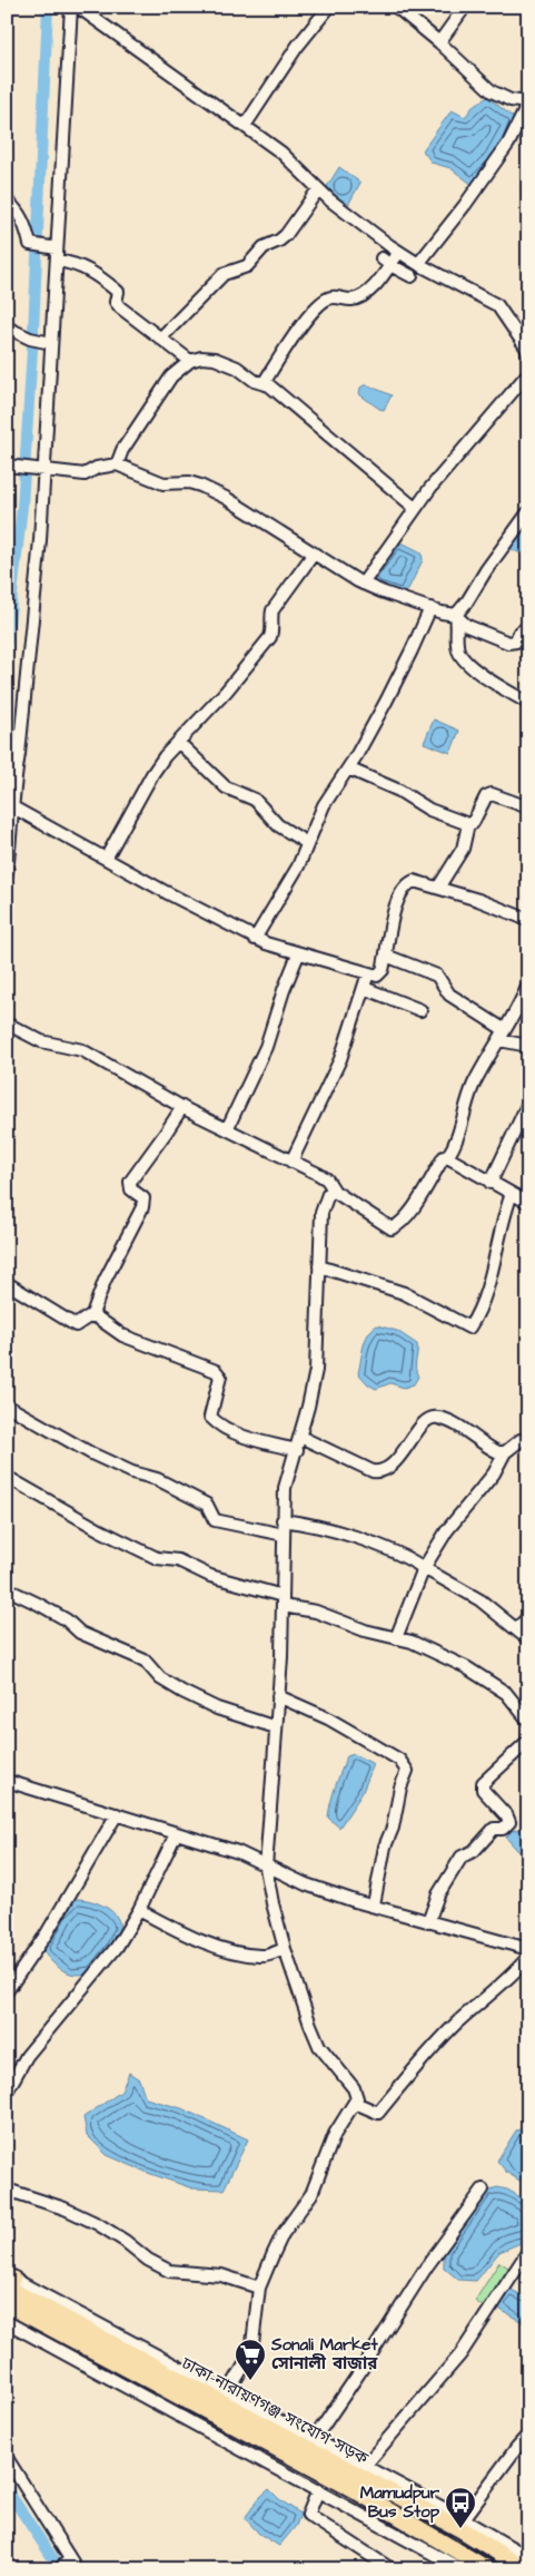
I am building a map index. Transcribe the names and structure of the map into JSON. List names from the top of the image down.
{
  "streets": {
    "main road": ["ঢাকা-নারায়ণগঞ্জ সংযোগ সড়ক"]
  },
  "places": {
    "supermarket": ["Sonali Market সোনালী বাজার"],
    "bus stop": ["Mamudpur Bus Stop"]
  }
}
